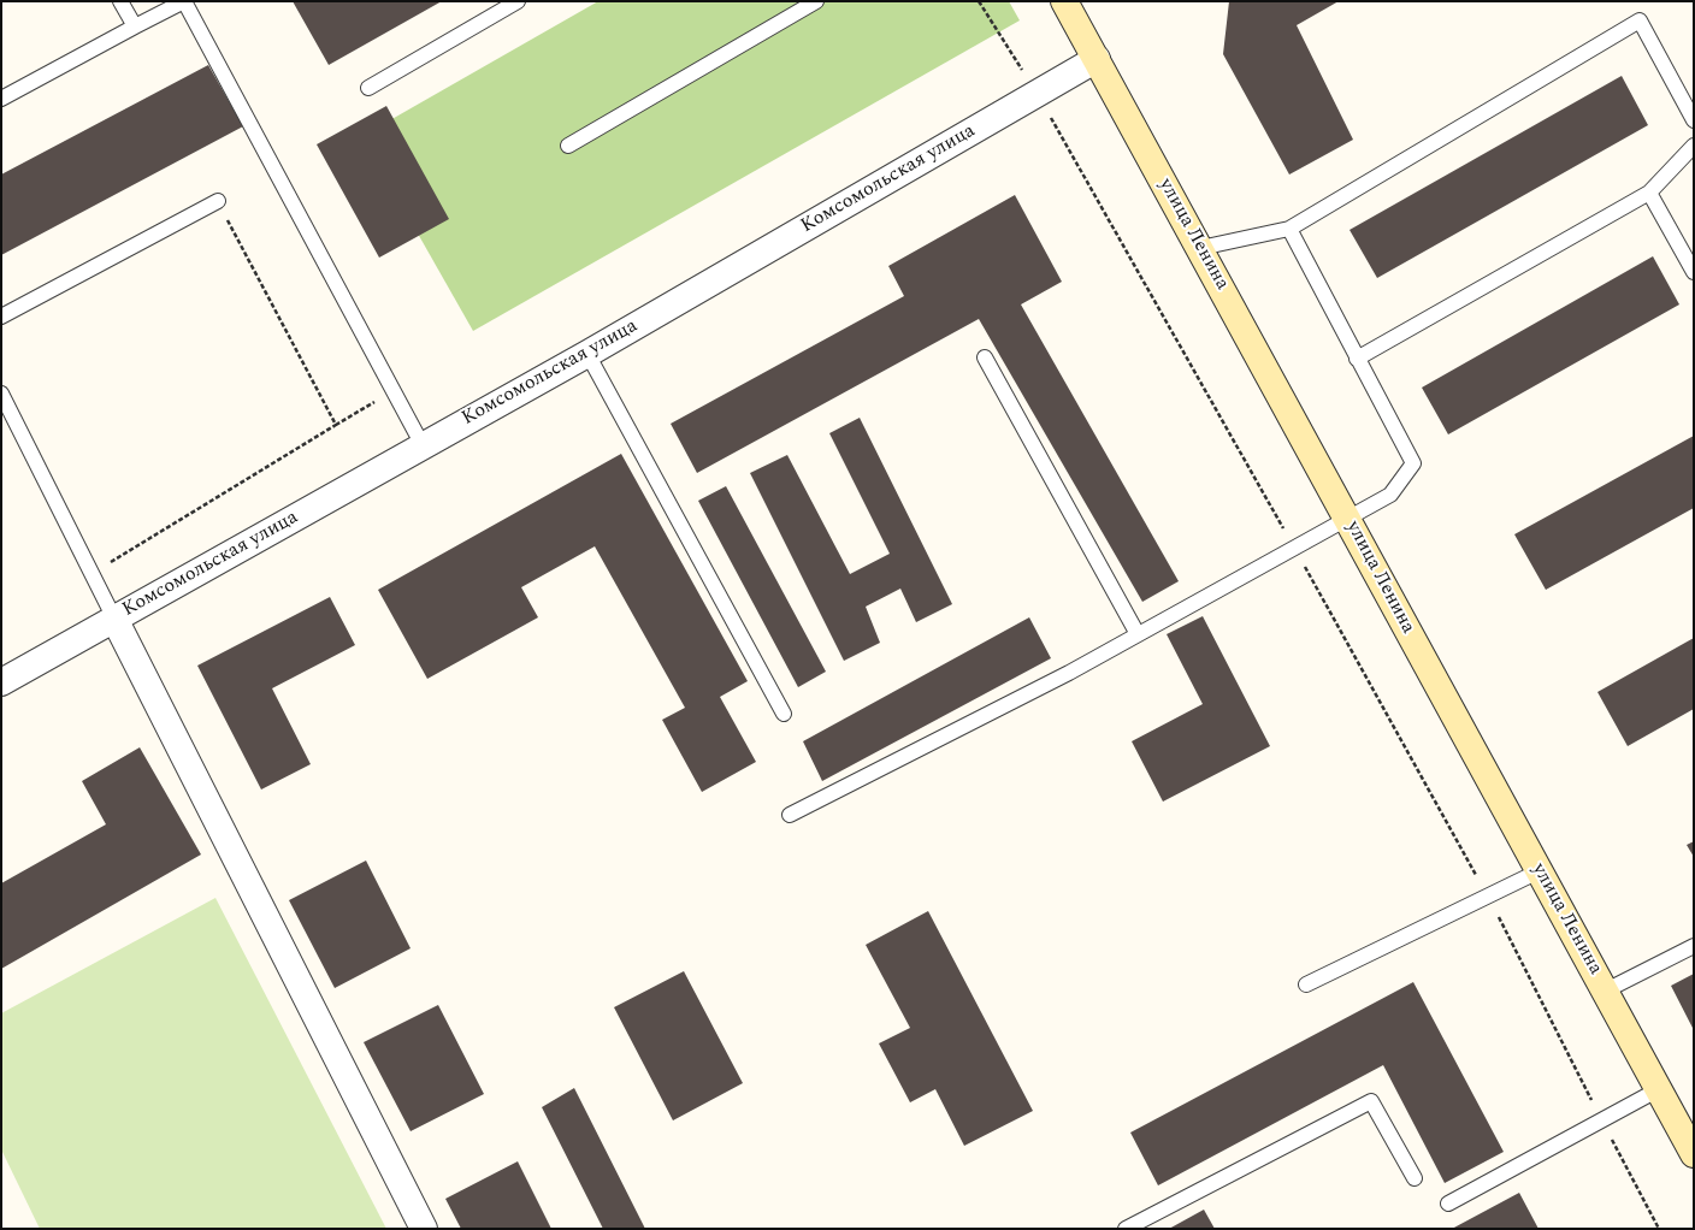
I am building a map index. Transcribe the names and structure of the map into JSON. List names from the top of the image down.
{
  "streets": {
    "main road": ["улица Ленина"],
    "street": ["Комсомольская улица"]
  },
  "crossings": [
    ["Комсомольская улица", "улица Ленина"]
  ]
}
